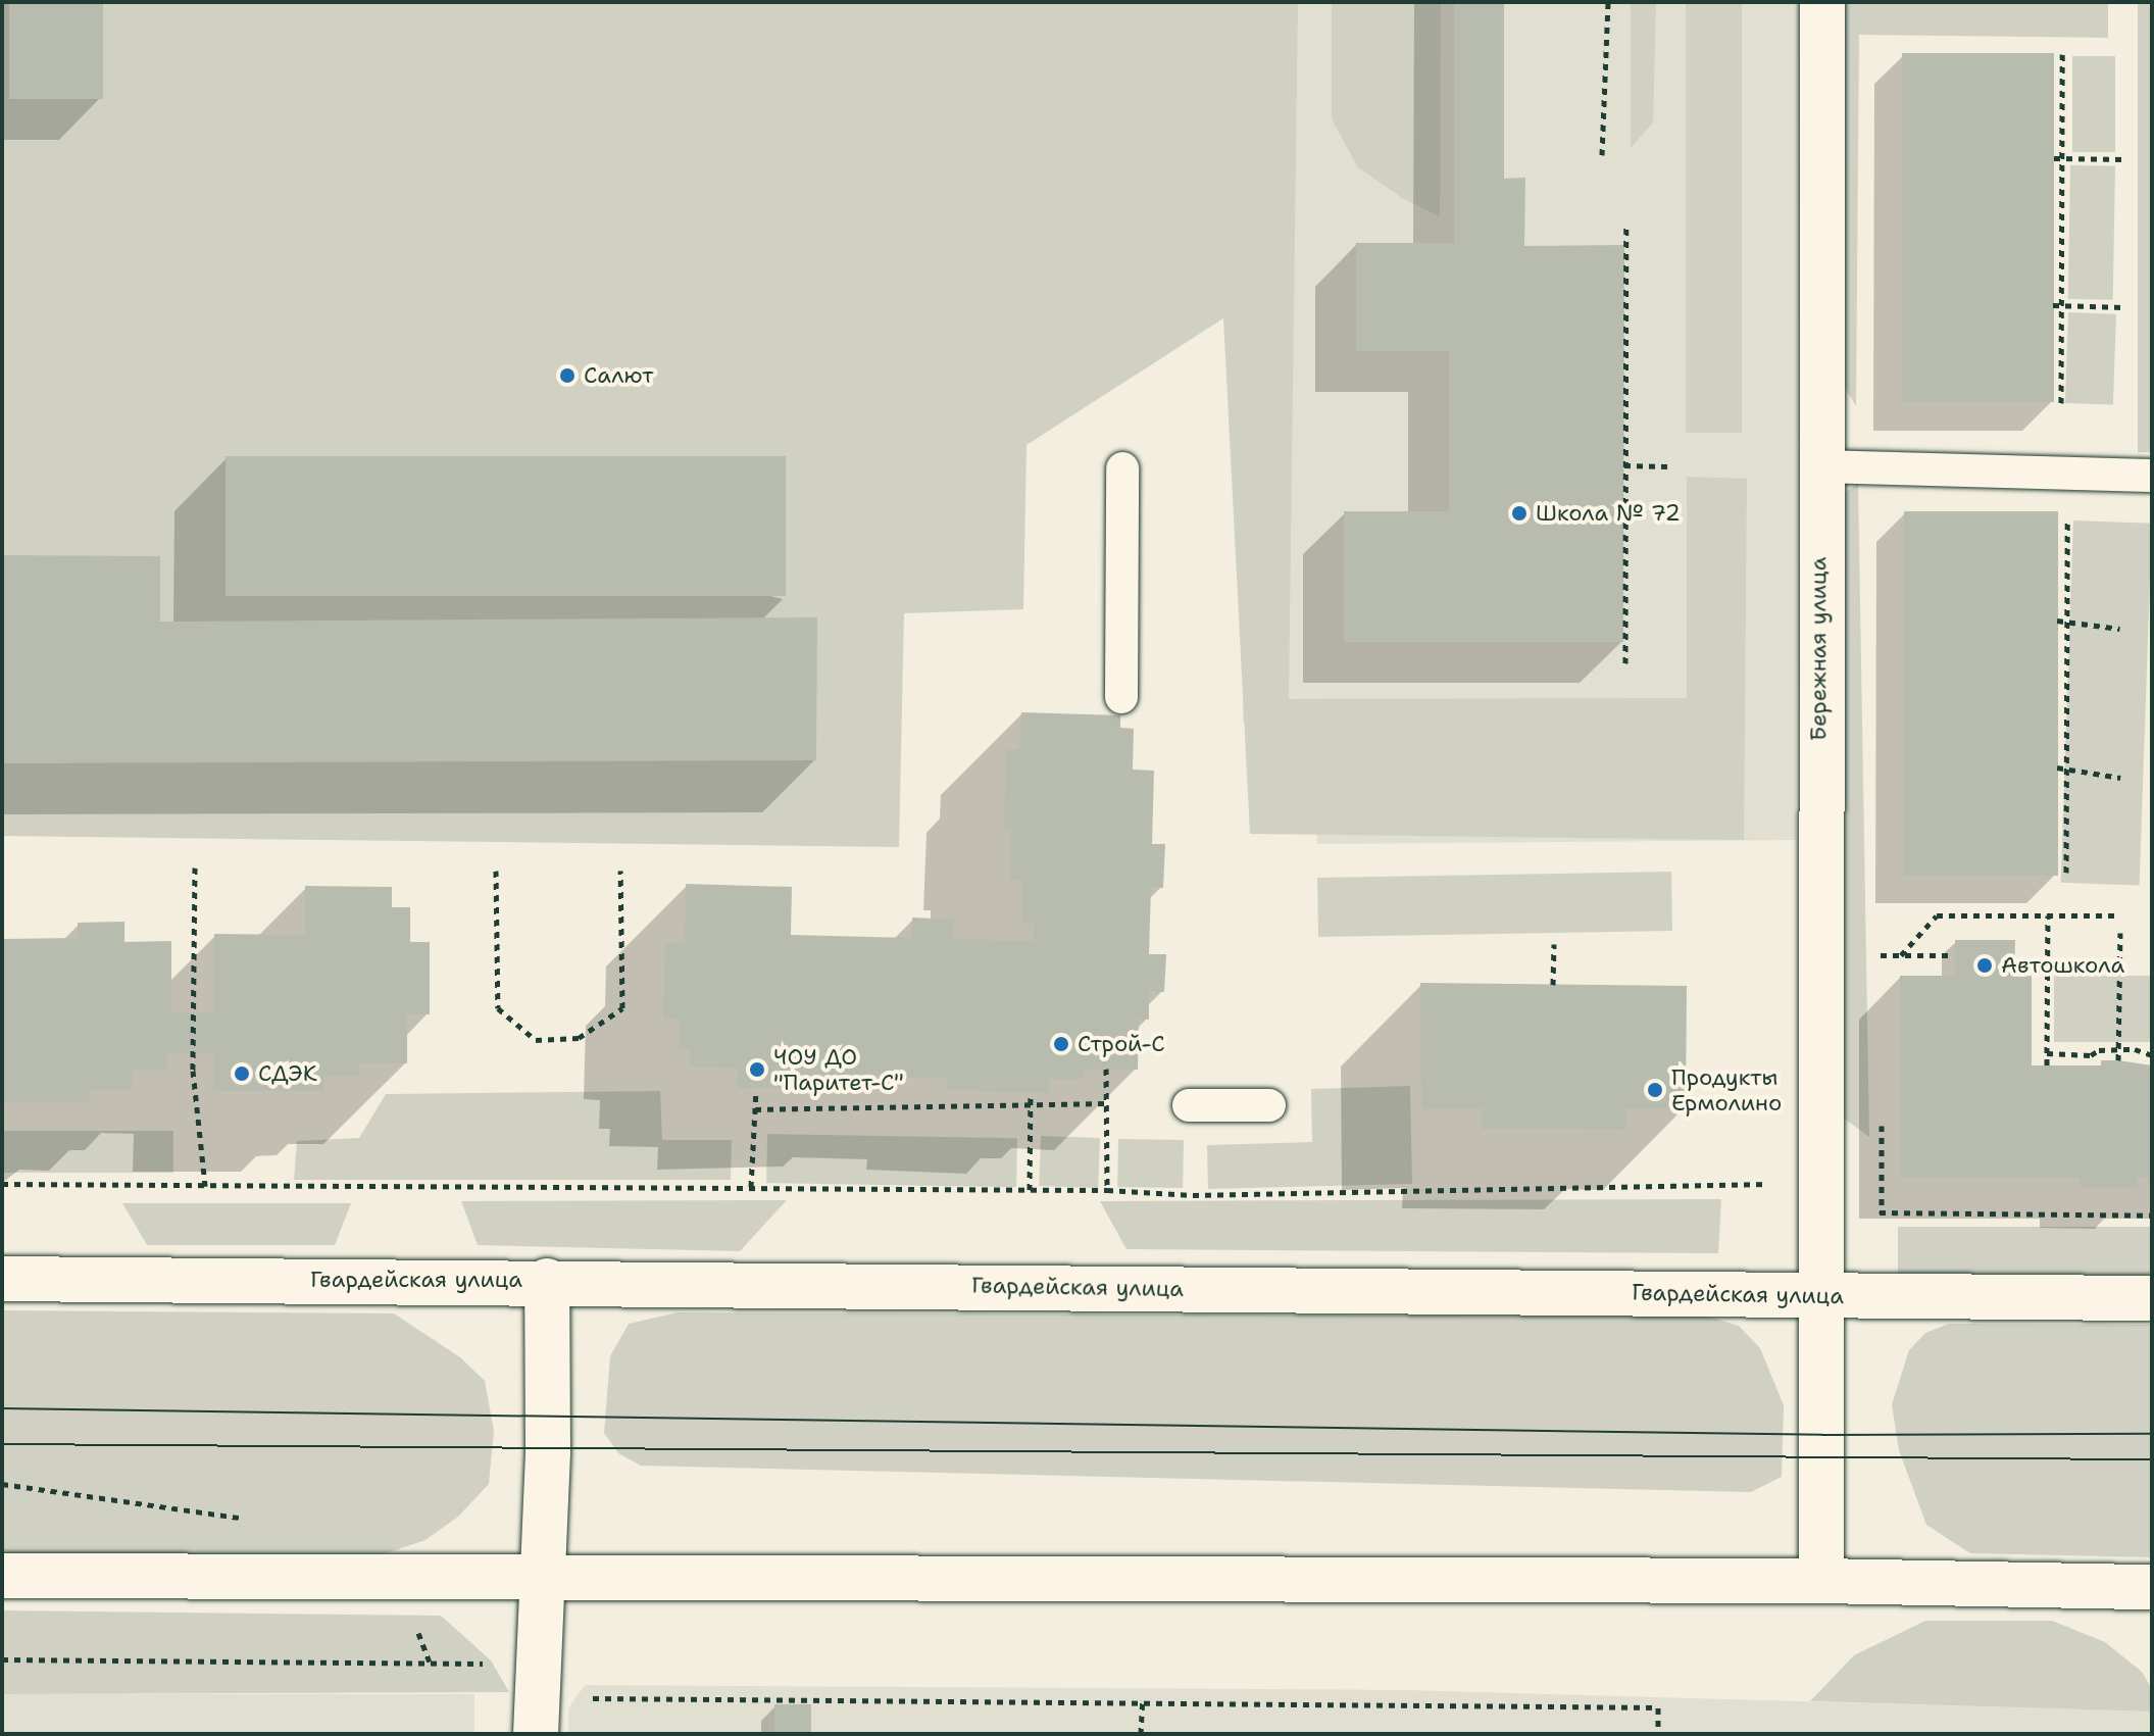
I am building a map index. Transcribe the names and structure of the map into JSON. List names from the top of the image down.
{
  "streets": {
    "street": ["Бережная улица", "Гвардейская улица"]
  },
  "crossings": [
    ["Бережная улица", "Гвардейская улица"]
  ],
  "places": [
    "Салют",
    "Школа № 72",
    "Автошкола",
    "Строй-С",
    "ЧОУ ДО \"Паритет-С\"",
    "СДЭК",
    "Продукты Ермолино"
  ]
}
